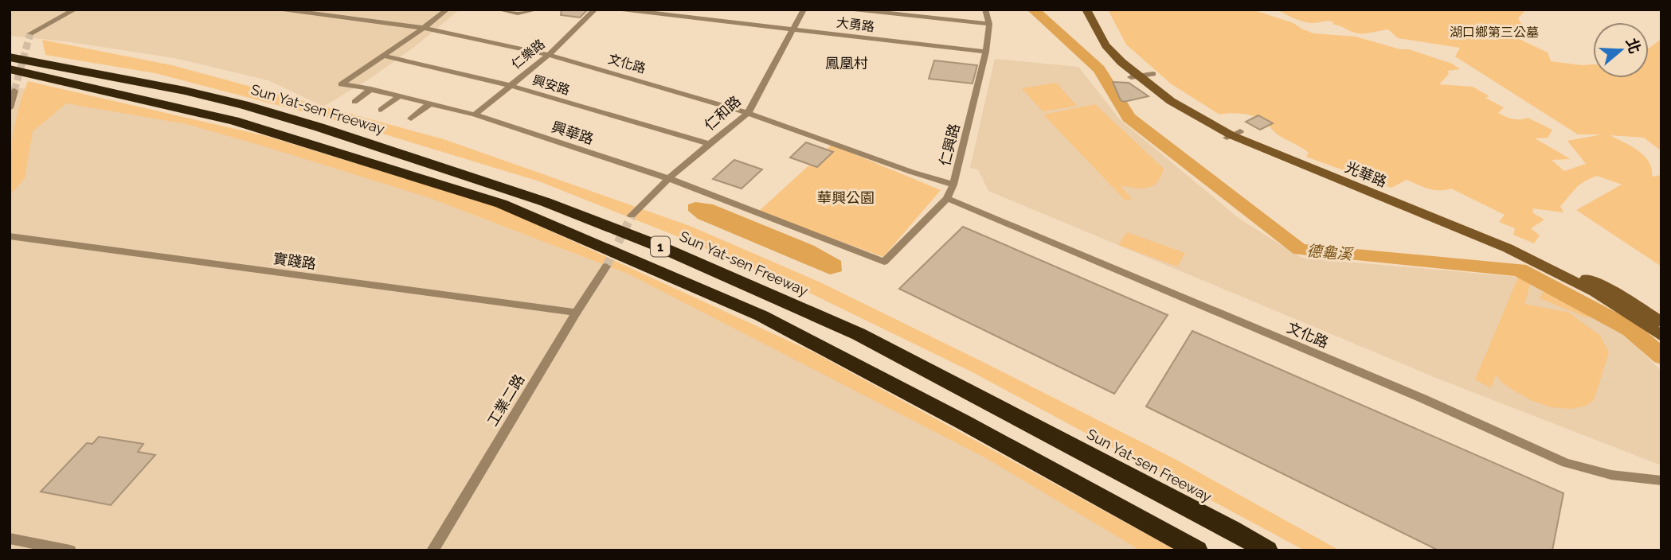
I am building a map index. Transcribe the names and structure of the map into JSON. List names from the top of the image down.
{
  "streets": {
    "highway": ["Sun Yat-sen Freeway", "1"],
    "street": [
      "大勇路",
      "仁樂路",
      "文化路",
      "興安路",
      "仁和路",
      "興華路",
      "仁興路",
      "光華路",
      "實踐路",
      "工業二路"
    ]
  },
  "crossings": [
    ["大勇路", "仁和路"],
    ["大勇路", "仁興路"],
    ["仁樂路", "文化路"],
    ["仁樂路", "興安路"],
    ["仁樂路", "興華路"],
    ["文化路", "仁和路"],
    ["文化路", "興華路"],
    ["文化路", "仁興路"],
    ["興安路", "仁和路"],
    ["興安路", "興華路"],
    ["仁和路", "興華路"],
    ["興華路", "仁興路"],
    ["實踐路", "工業二路"]
  ],
  "districts": ["鳳凰村"],
  "water": ["德龜溪"],
  "parks": ["湖口鄉第三公墓", "華興公園"],
  "north": "right"
}
